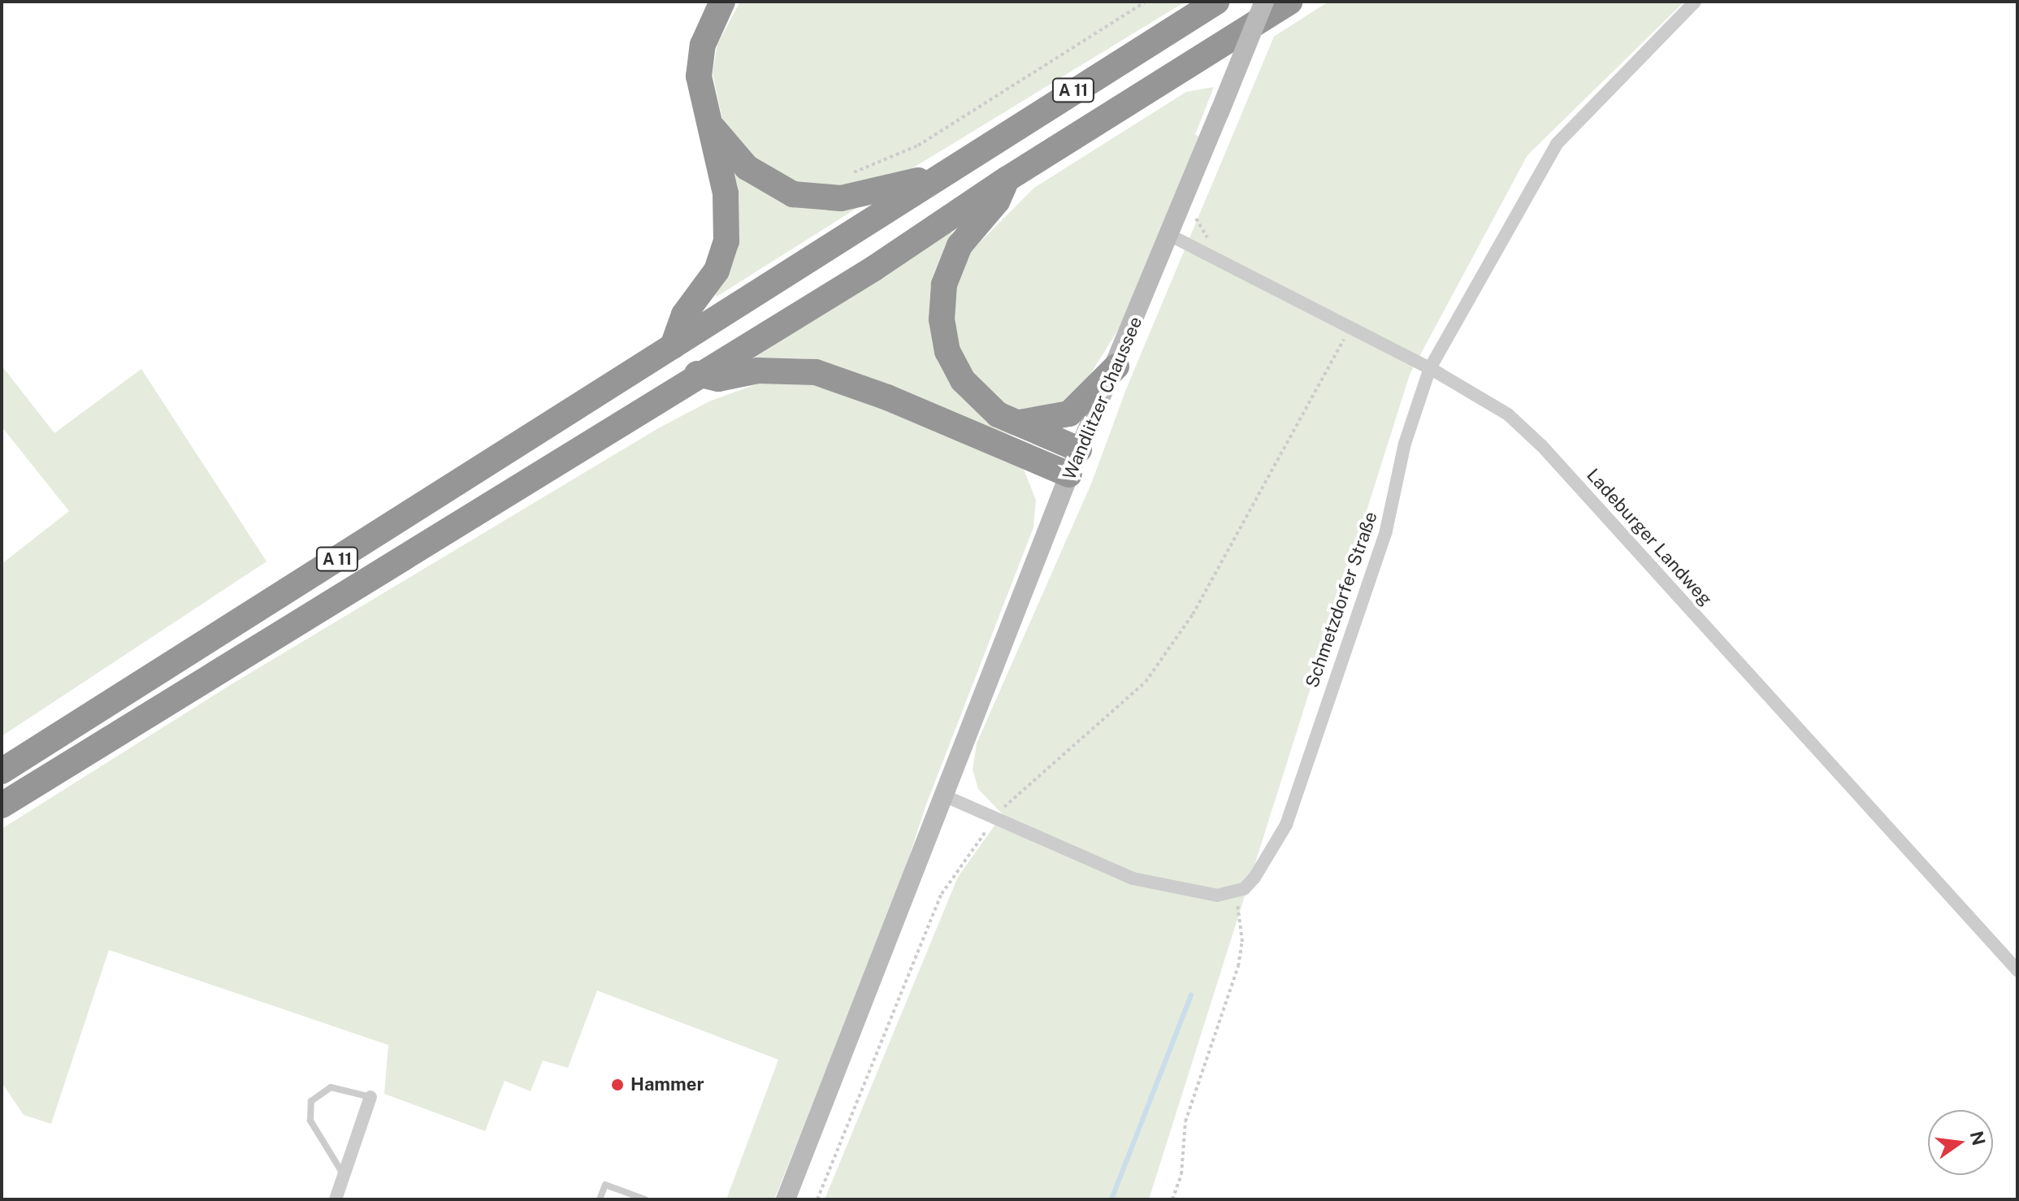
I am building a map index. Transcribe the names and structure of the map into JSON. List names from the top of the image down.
{
  "streets": {
    "highway": ["A 11"],
    "main road": ["Wandlitzer Chaussee"],
    "street": ["Ladeburger Landweg", "Schmetzdorfer Straße"]
  },
  "crossings": [
    ["Wandlitzer Chaussee", "Ladeburger Landweg"],
    ["Ladeburger Landweg", "Schmetzdorfer Straße"]
  ],
  "places": ["Hammer"],
  "north": "right"
}
